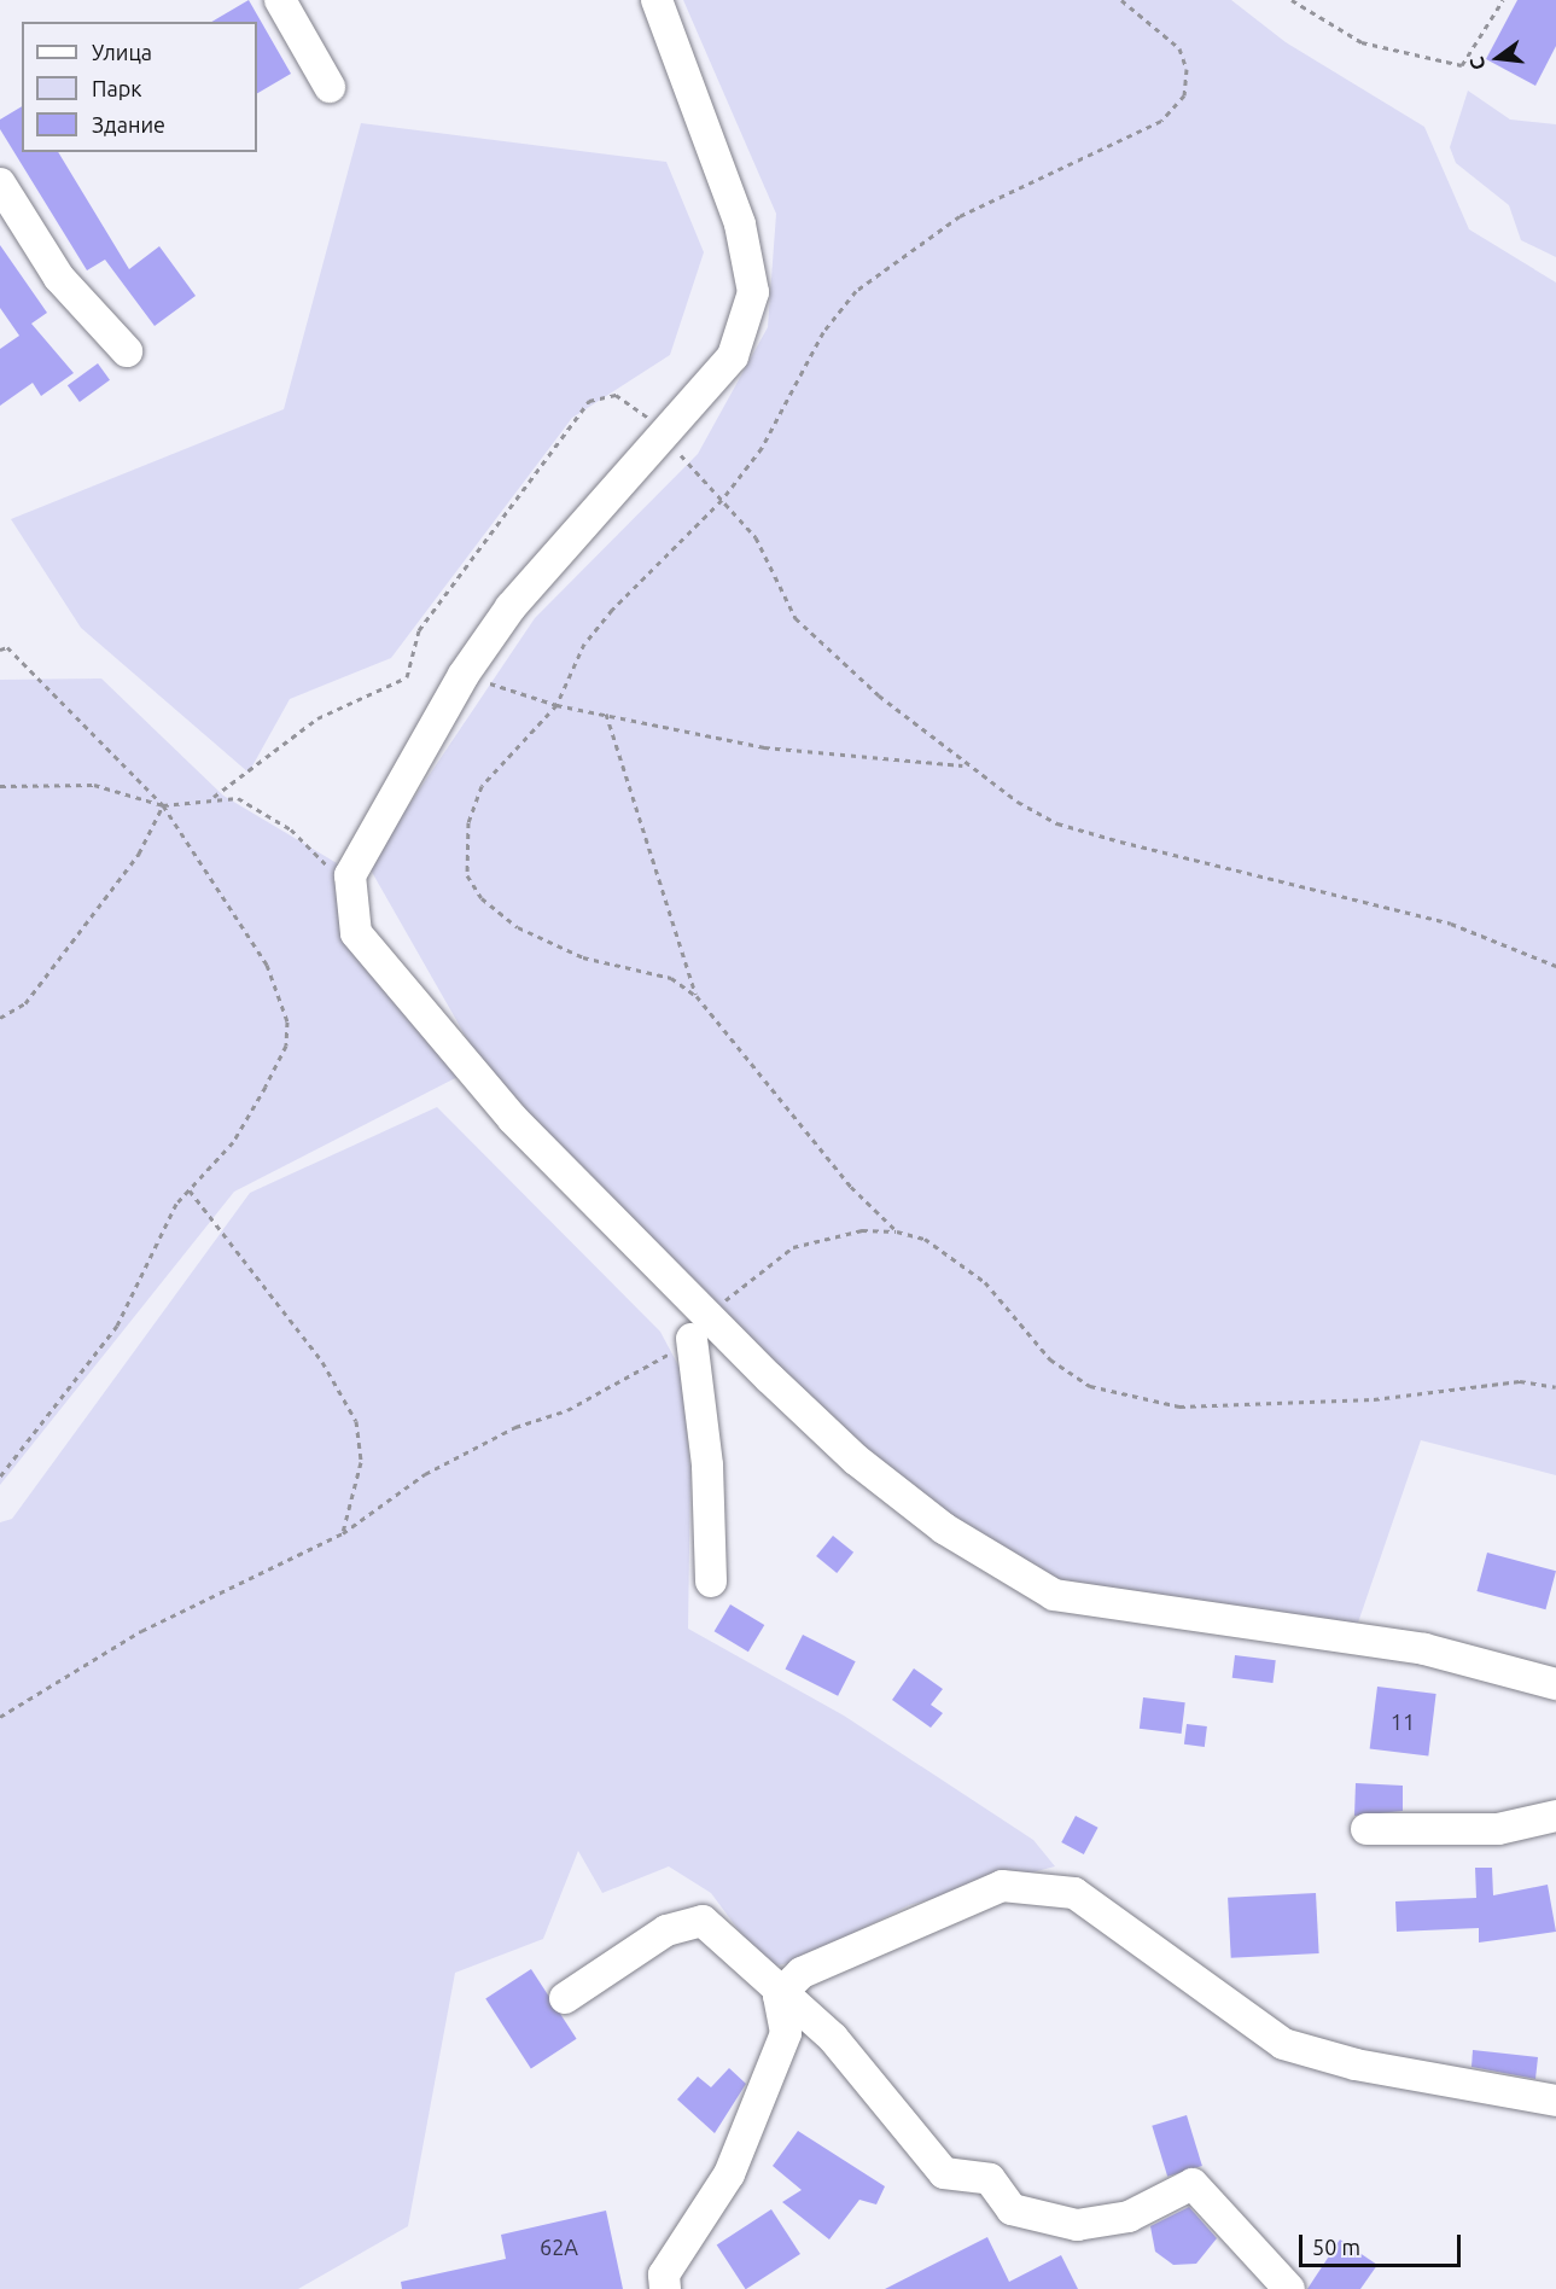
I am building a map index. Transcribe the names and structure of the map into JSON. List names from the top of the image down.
{
  "house_numbers": ["11", "62А"],
  "legend": ["Улица", "Парк", "Здание"],
  "scale_bar": "50 m",
  "north": "left"
}
